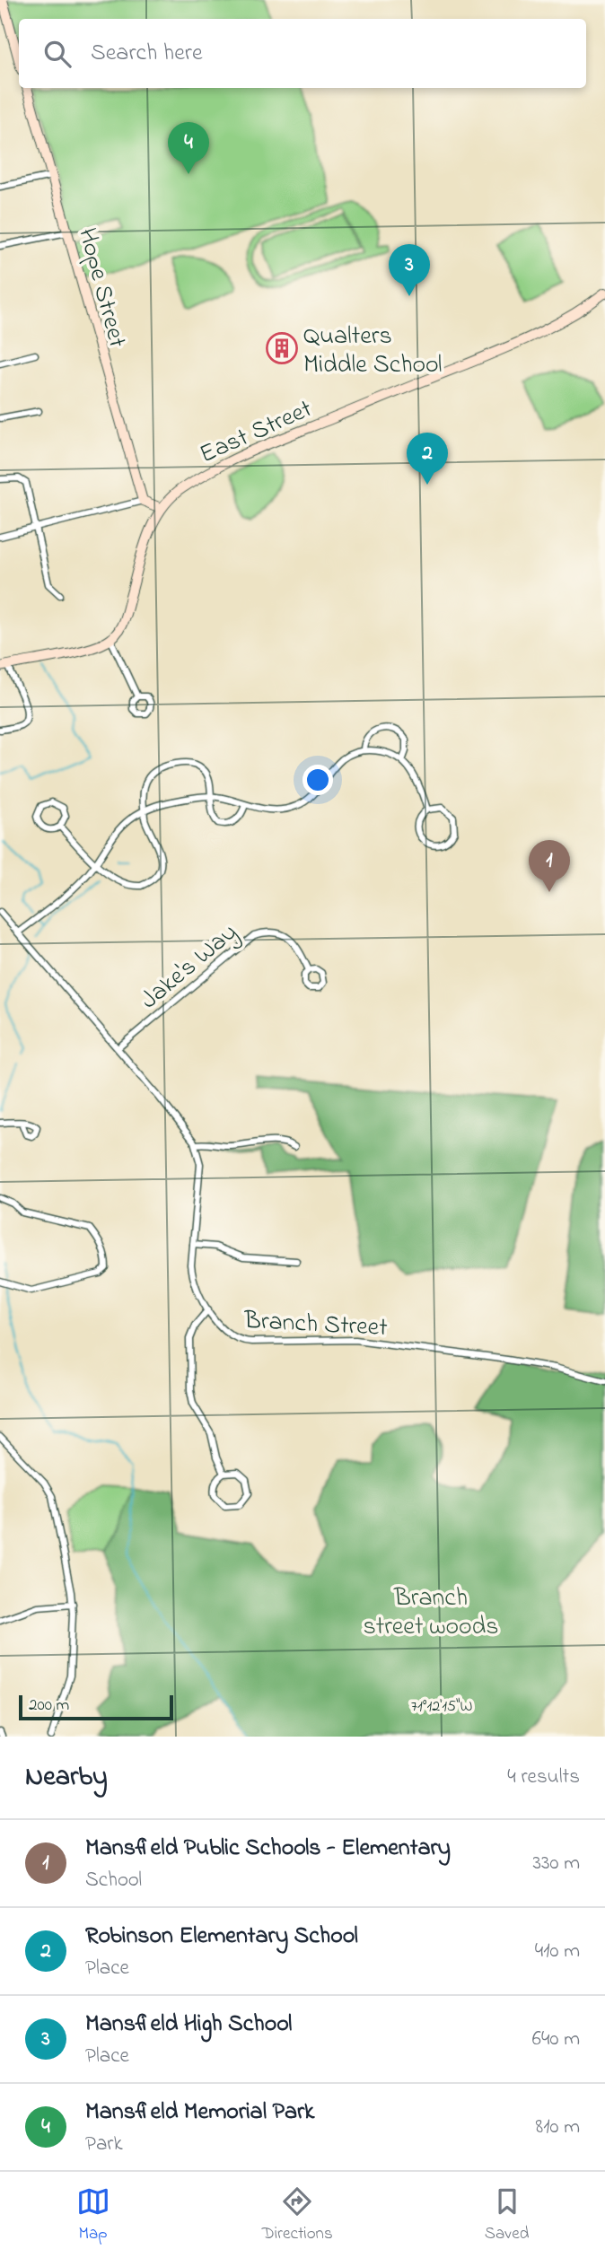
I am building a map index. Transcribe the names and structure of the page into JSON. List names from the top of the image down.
{
  "streets": {
    "main road": ["Hope Street", "East Street"],
    "street": ["Jake's Way", "Branch Street"]
  },
  "parks": ["Branch street woods"],
  "places": {
    "building": ["Qualters Middle School"]
  },
  "scale_bar": "200 m",
  "page": {
    "search": "Search here",
    "pins": [
      "4",
      "3",
      "2",
      "1"
    ],
    "scale": "200 m",
    "heading": ["Nearby", "4 results"],
    "list": [
      {
        "mark": "1",
        "name": "Mansfield Public Schools - Elementary",
        "note": "School",
        "value": "330 m"
      },
      {
        "mark": "2",
        "name": "Robinson Elementary School",
        "note": "Place",
        "value": "410 m"
      },
      {
        "mark": "3",
        "name": "Mansfield High School",
        "note": "Place",
        "value": "640 m"
      },
      {
        "mark": "4",
        "name": "Mansfield Memorial Park",
        "note": "Park",
        "value": "810 m"
      }
    ],
    "nav": ["Map", "Directions", "Saved"]
  },
  "coordinates": ["71°12'15\"W"]
}
